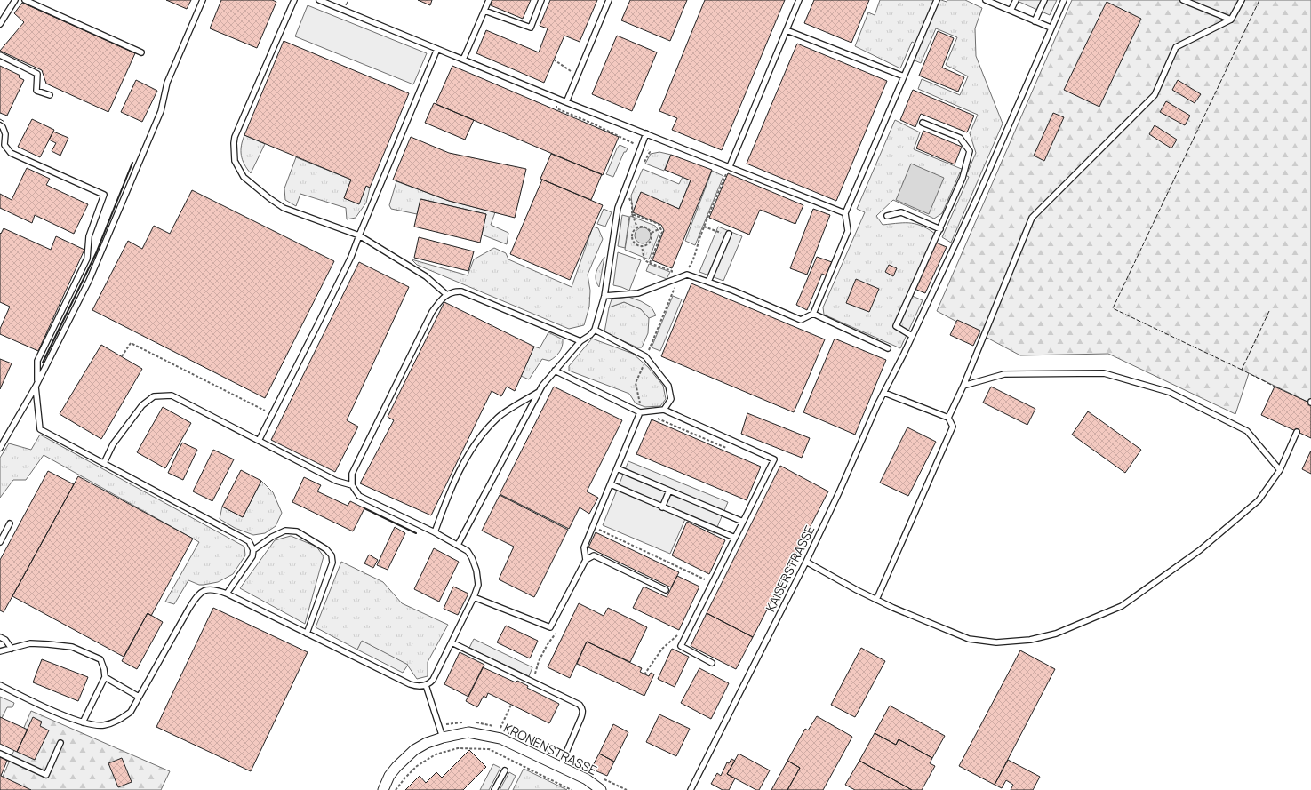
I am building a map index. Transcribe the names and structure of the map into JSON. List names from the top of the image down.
{
  "streets": {
    "street": ["KRONENSTRASSE"],
    "lane": ["KAISERSTRASSE"]
  }
}
